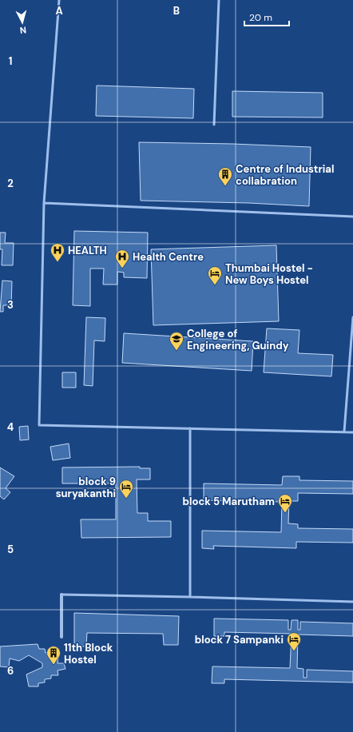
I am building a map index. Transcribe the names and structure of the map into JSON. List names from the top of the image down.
{
  "places": {
    "building": ["Centre of Industrial collabration", "11th Block Hostel"],
    "hospital": ["HEALTH", "Health Centre"],
    "hotel": [
      "Thumbai Hostel - New Boys Hostel",
      "block 9 suryakanthi",
      "block 5 Marutham",
      "block 7 Sampanki"
    ],
    "school or university": ["College of Engineering, Guindy"]
  },
  "scale_bar": "20 m",
  "north": "bottom",
  "grid": {
    "columns": ["A", "B"],
    "rows": [
      "1",
      "2",
      "3",
      "4",
      "5",
      "6"
    ]
  }
}
